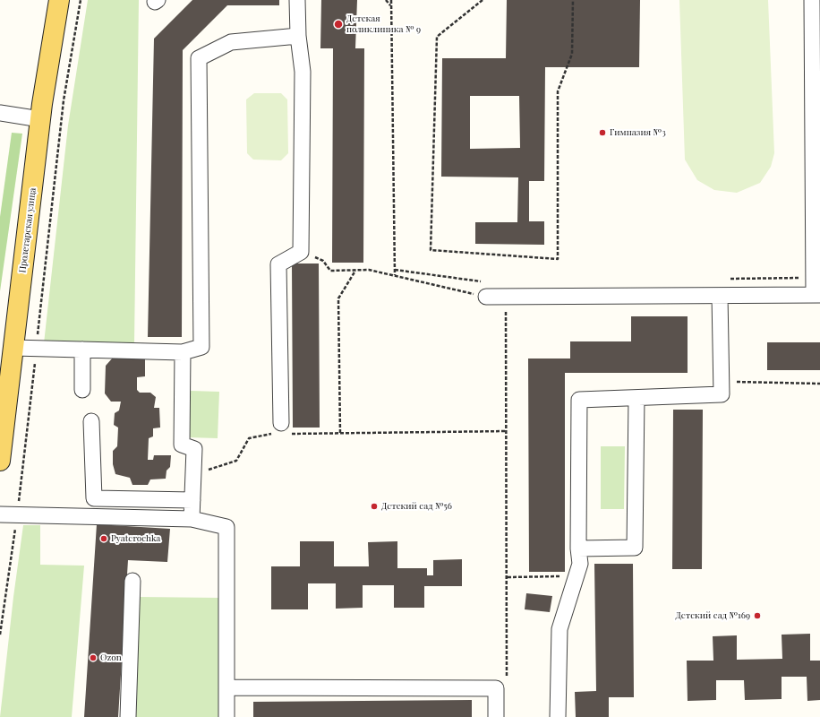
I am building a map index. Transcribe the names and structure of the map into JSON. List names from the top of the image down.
{
  "streets": {
    "main road": ["Пролетарская улица"]
  },
  "places": [
    "Детская поликлиника № 9",
    "Гимназия №3",
    "Детский сад №56",
    "Pyaterochka",
    "Детский сад №169",
    "Ozon"
  ]
}
